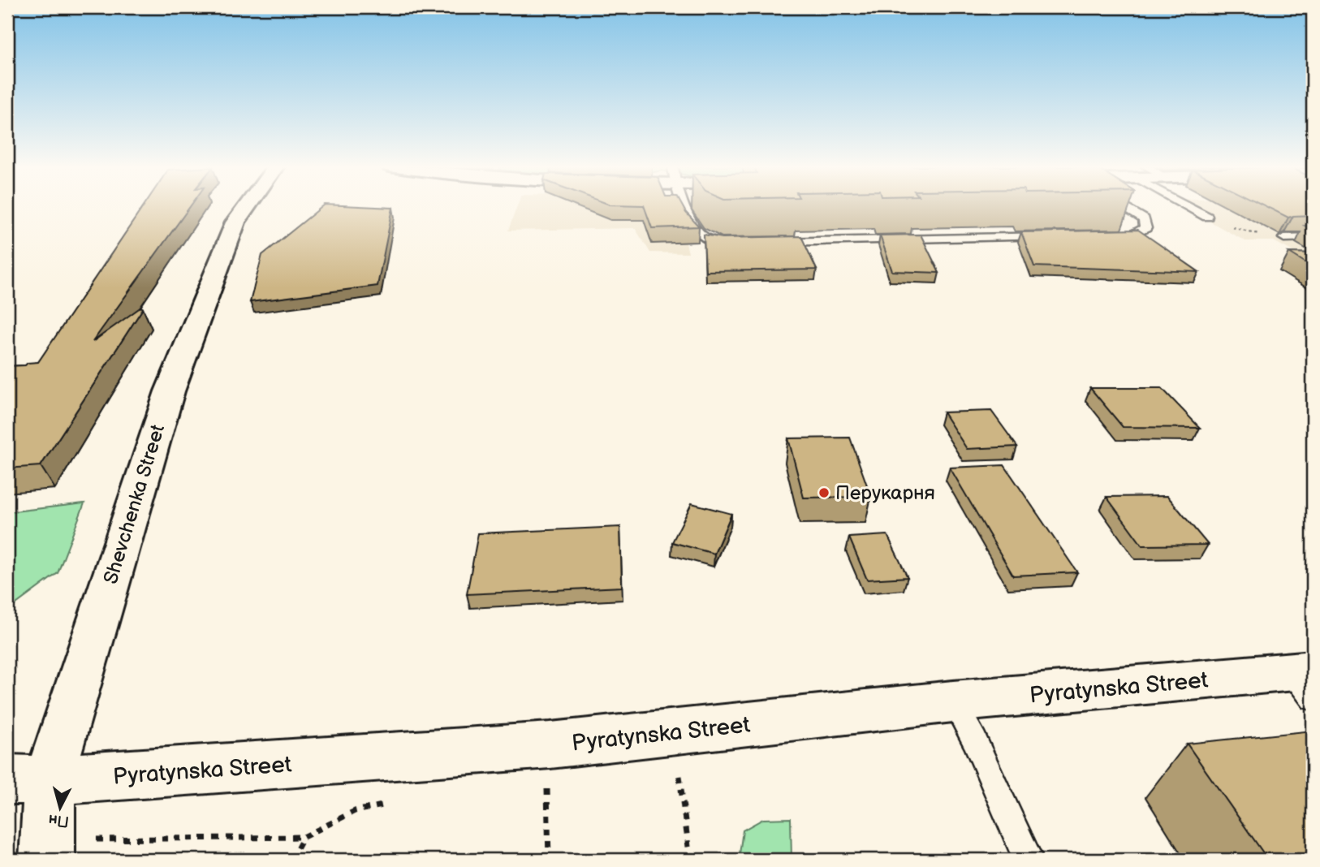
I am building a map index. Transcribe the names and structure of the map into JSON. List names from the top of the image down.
{
  "streets": {
    "street": ["Shevchenka Street", "Pyratynska Street"]
  },
  "crossings": [
    ["Shevchenka Street", "Pyratynska Street"]
  ],
  "places": ["Перукарня"],
  "north": "bottom"
}
